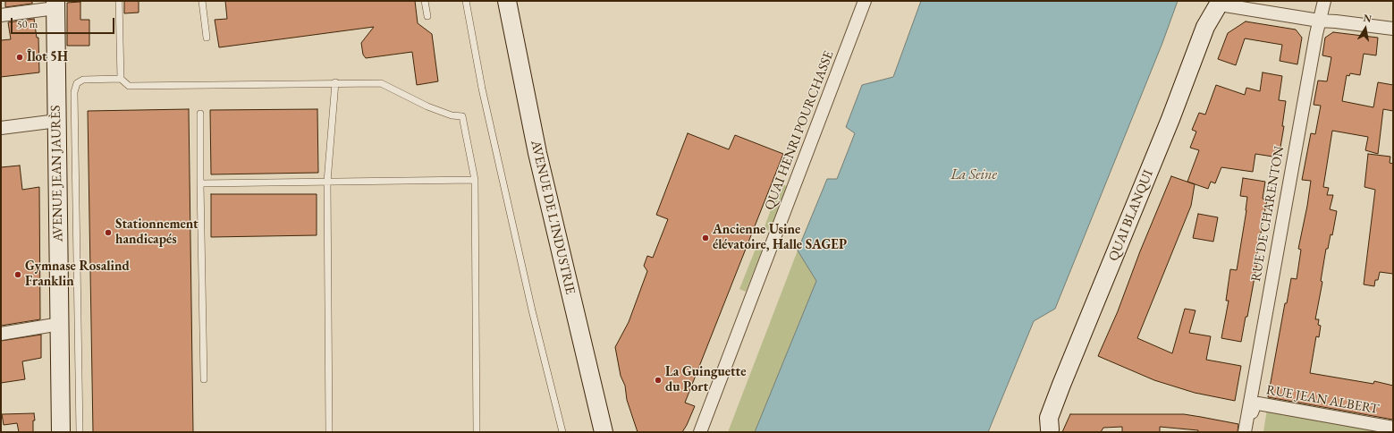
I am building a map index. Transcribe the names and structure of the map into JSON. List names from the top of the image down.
{
  "streets": {
    "main road": ["AVENUE JEAN JAURÈS", "QUAI BLANQUI", "AVENUE DE L'INDUSTRIE"],
    "street": ["QUAI HENRI POURCHASSE", "RUE DE CHARENTON", "RUE JEAN ALBERT"]
  },
  "water": ["La Seine"],
  "places": [
    "Îlot 5H",
    "Stationnement handicapés",
    "Ancienne Usine élévatoire, Halle SAGEP",
    "Gymnase Rosalind Franklin",
    "La Guinguette du Port"
  ],
  "scale_bar": "50 m",
  "north": "top"
}
